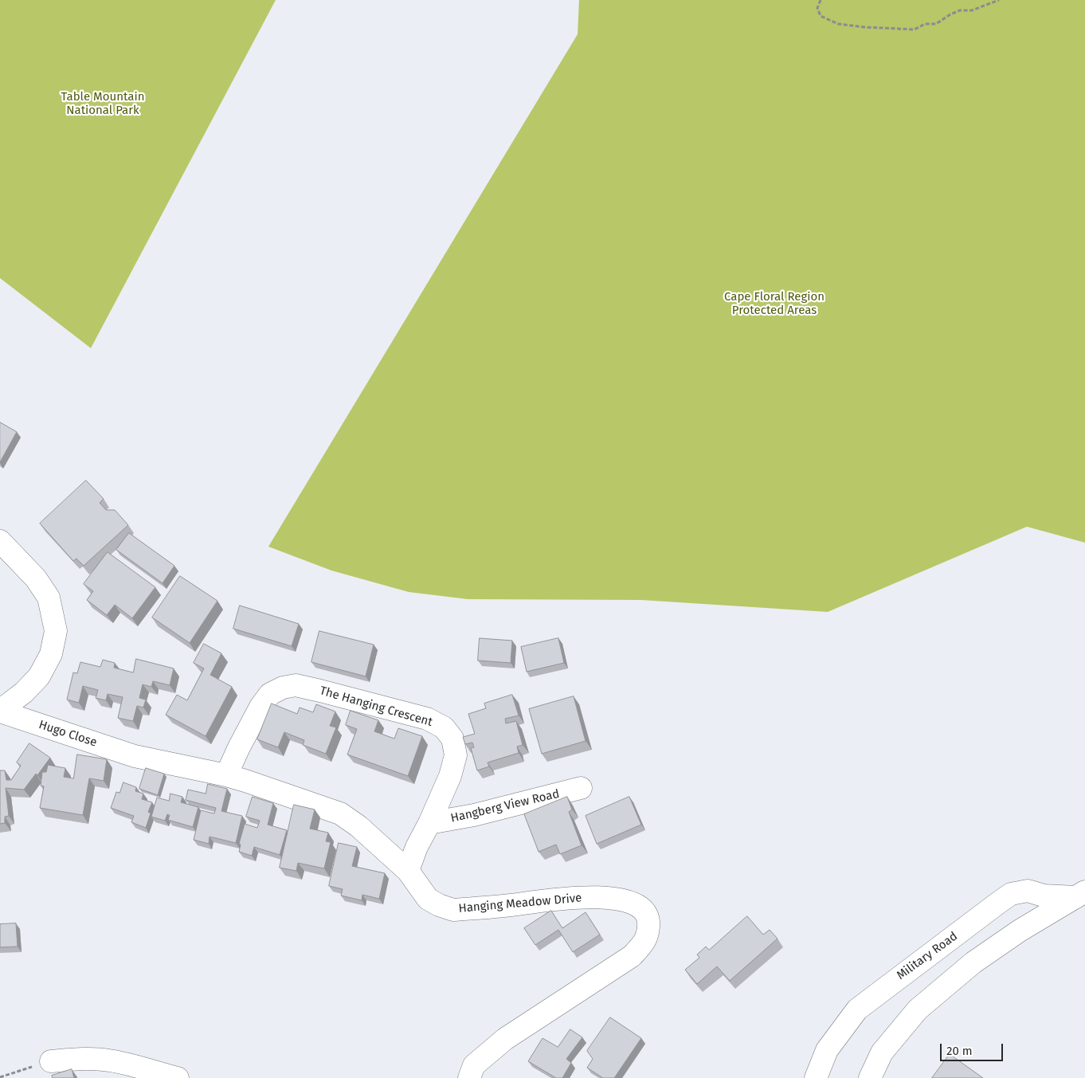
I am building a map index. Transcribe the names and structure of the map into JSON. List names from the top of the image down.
{
  "streets": {
    "street": [
      "The Hanging Crescent",
      "Hugo Close",
      "Hangberg View Road",
      "Hanging Meadow Drive",
      "Military Road"
    ]
  },
  "crossings": [
    ["The Hanging Crescent", "Hangberg View Road"],
    ["The Hanging Crescent", "Hanging Meadow Drive"],
    ["Hugo Close", "Hanging Meadow Drive"]
  ],
  "parks": ["Table Mountain National Park", "Cape Floral Region Protected Areas"],
  "scale_bar": "20 m"
}
